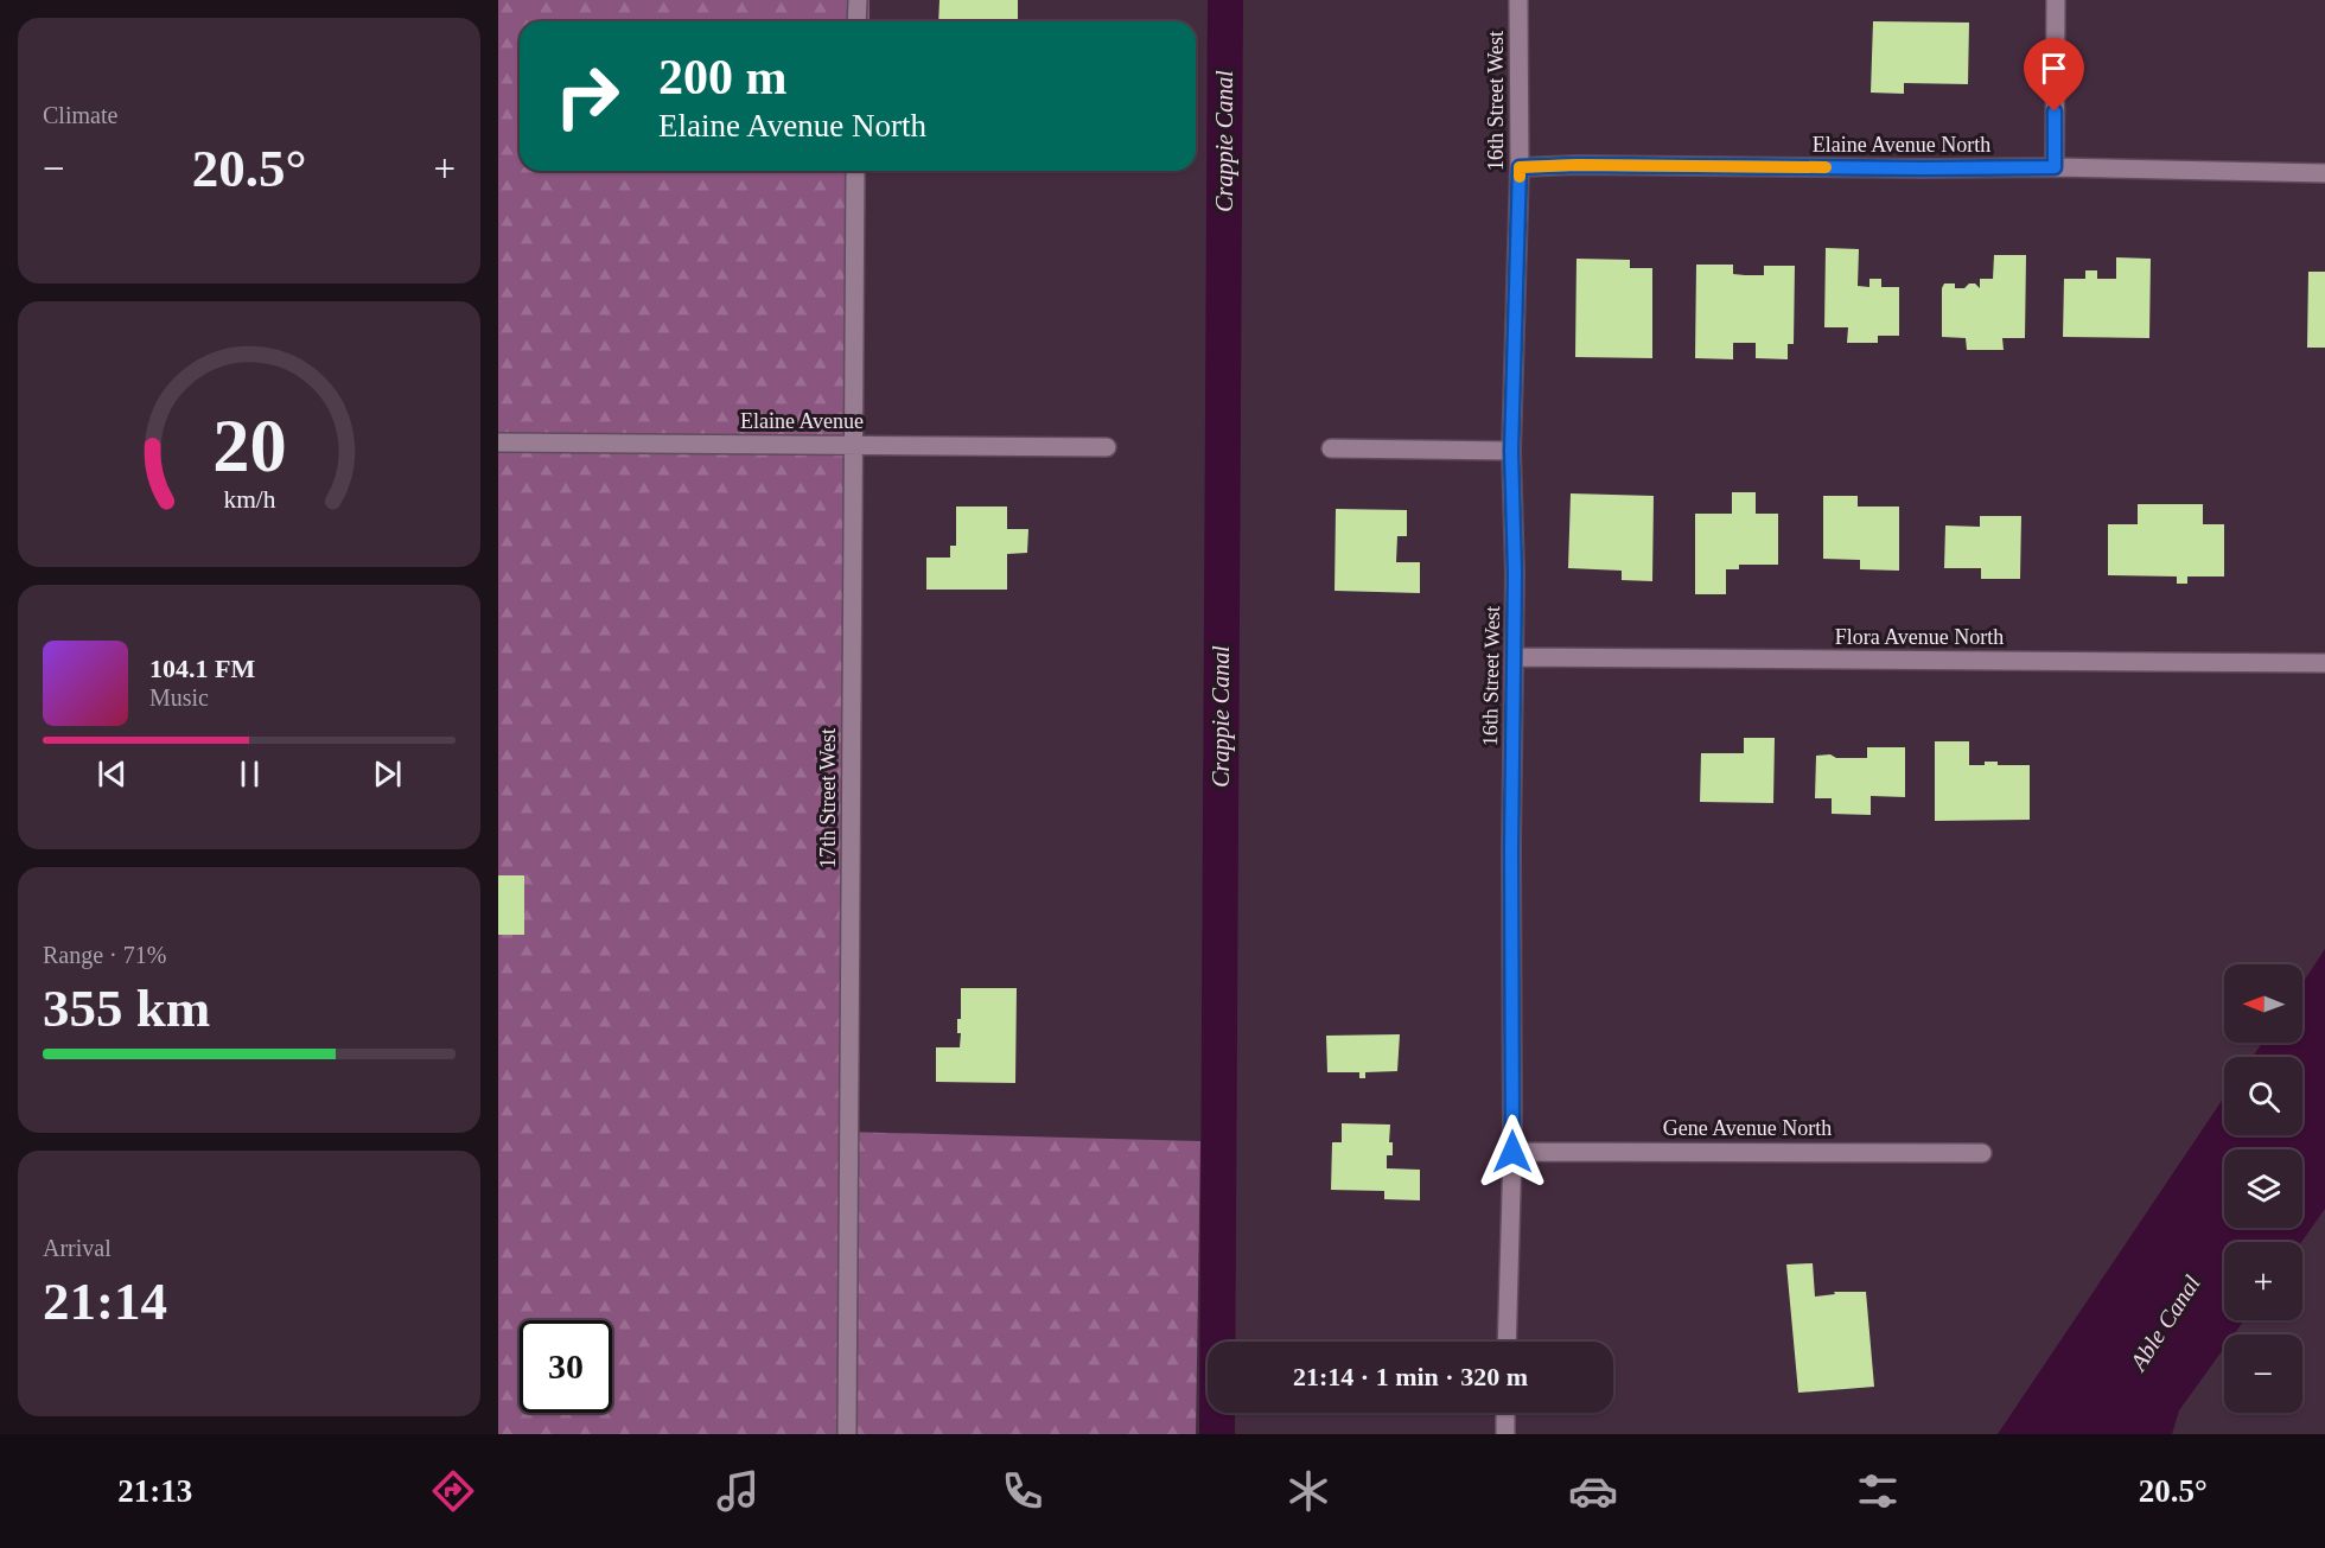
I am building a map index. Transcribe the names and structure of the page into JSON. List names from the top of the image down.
{
  "streets": {
    "street": [
      "16th Street West",
      "Elaine Avenue North",
      "Elaine Avenue",
      "Flora Avenue North",
      "17th Street West",
      "Gene Avenue North"
    ]
  },
  "crossings": [
    ["16th Street West", "Elaine Avenue North"],
    ["16th Street West", "Flora Avenue North"],
    ["16th Street West", "Gene Avenue North"],
    ["Elaine Avenue", "17th Street West"]
  ],
  "water": ["Crappie Canal", "Able Canal"],
  "north": "left",
  "page": {
    "tile": [
      "Climate",
      ["Range · 71%", "355 km"],
      ["Arrival", "21:14"]
    ],
    "turn": ["200 m", "Elaine Avenue North"],
    "heat": ["−", "20.5°", "+"],
    "song": ["104.1 FM", "Music"],
    "map_buttons": ["+", "−"],
    "limit": "30",
    "trip": "21:14 · 1 min · 320 m",
    "tabs": ["21:13", "20.5°"],
    "gauge": ["20", "km/h"]
  }
}
